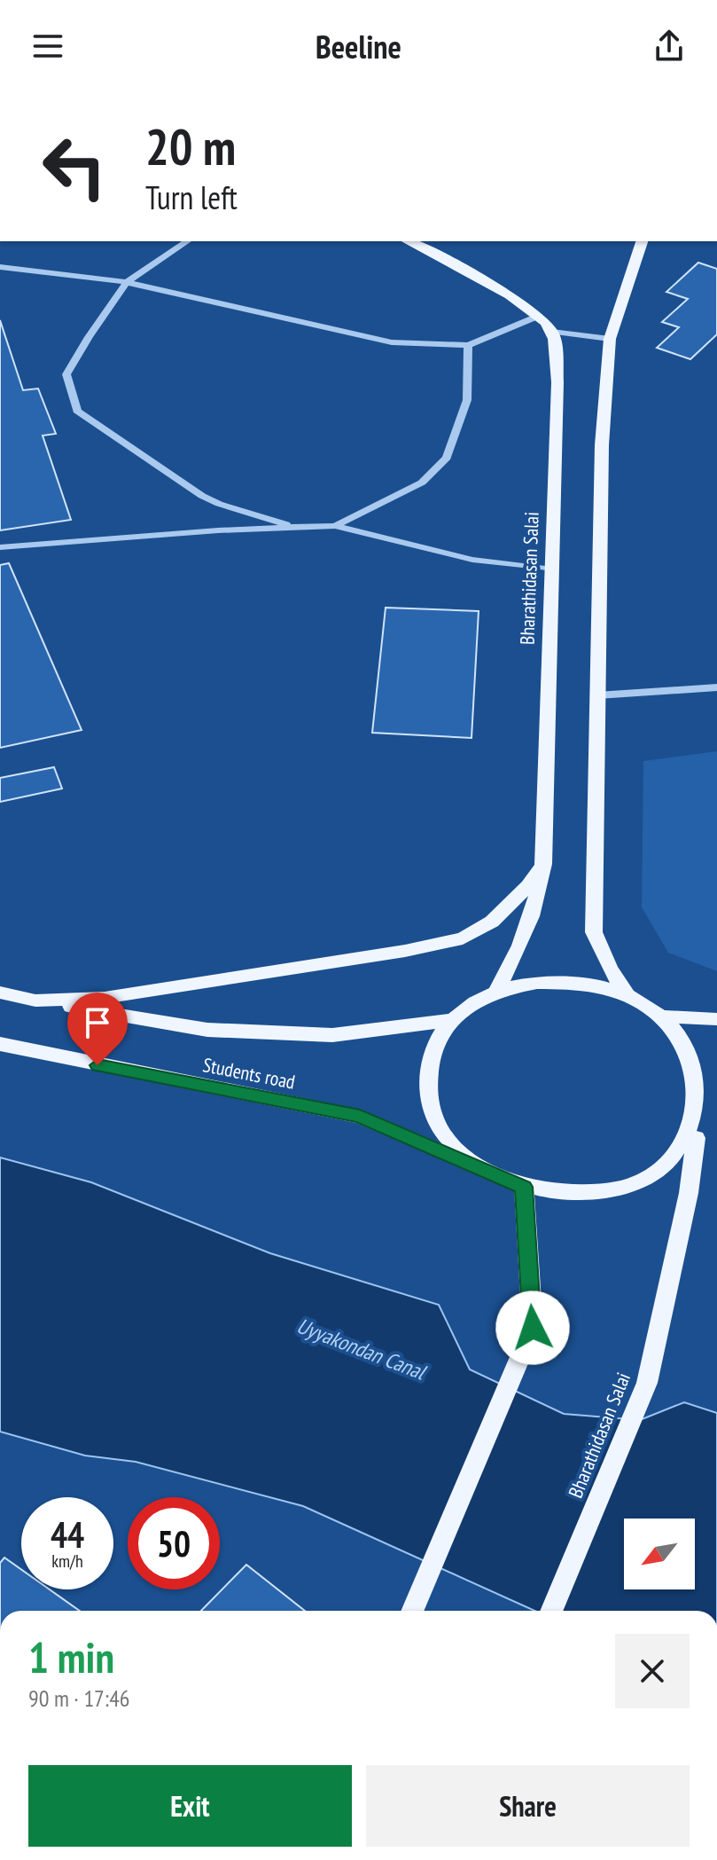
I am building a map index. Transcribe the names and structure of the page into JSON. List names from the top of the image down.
{
  "streets": {
    "main road": ["Bharathidasan Salai", "Students road"]
  },
  "crossings": [
    ["Bharathidasan Salai", "Students road"]
  ],
  "water": ["Uyyakondan Canal"],
  "north": "bottom left",
  "page": {
    "header": "Beeline",
    "turn": ["20 m", "Turn left"],
    "speed": "44 km/h",
    "limit": "50",
    "heading": ["1 min", "90 m · 17:46"],
    "buttons": ["Exit", "Share"]
  }
}
